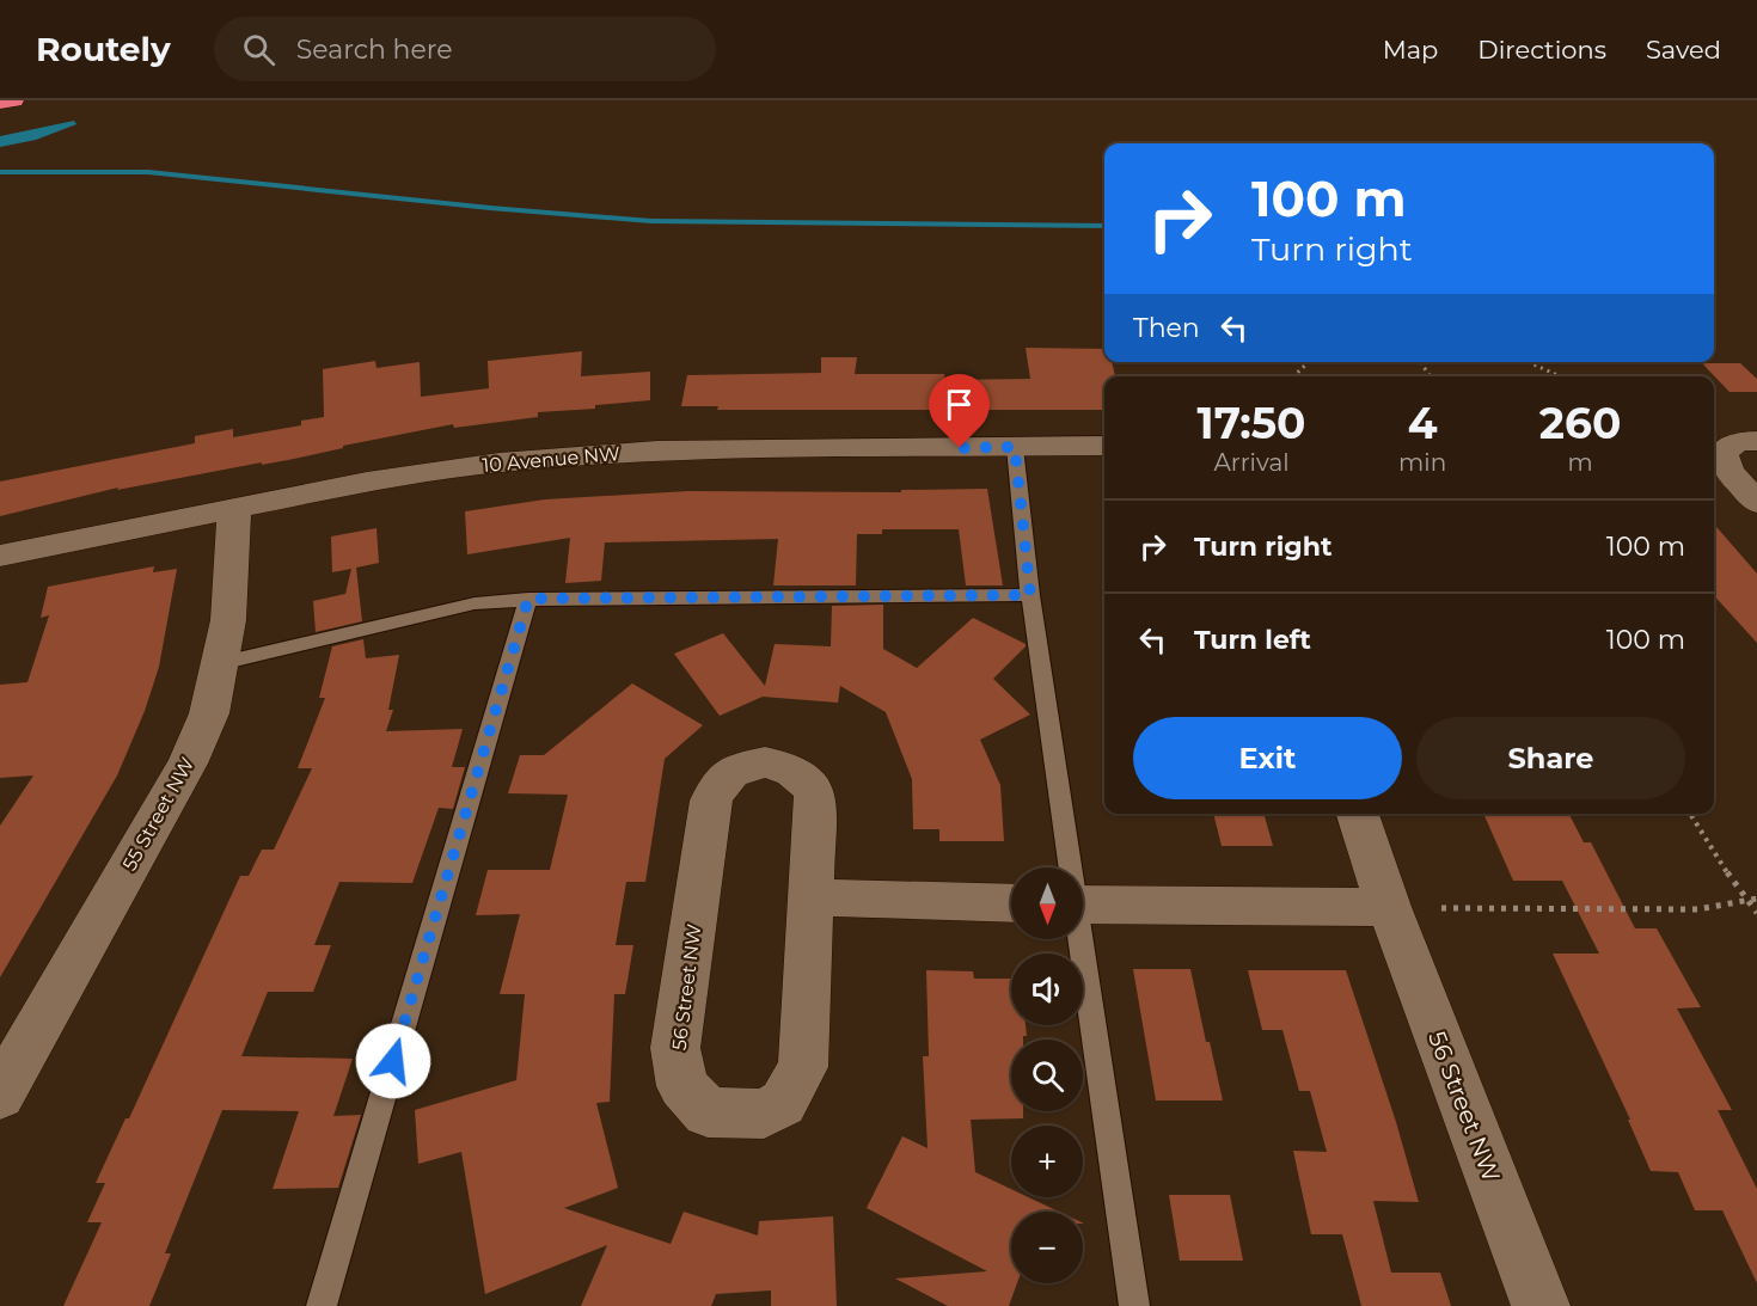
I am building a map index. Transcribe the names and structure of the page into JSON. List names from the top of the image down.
{
  "streets": {
    "street": ["10 Avenue NW", "55 Street NW", "56 Street NW"]
  },
  "crossings": [
    ["10 Avenue NW", "55 Street NW"]
  ],
  "north": "bottom",
  "page": {
    "header": "Routely",
    "search": "Search here",
    "nav": ["Map", "Directions", "Saved"],
    "turn": ["100 m", "Turn right"],
    "then": "Then",
    "eta": [
      "17:50",
      "Arrival",
      "4",
      "min",
      "260",
      "m"
    ],
    "list": [
      {
        "name": "Turn right",
        "value": "100 m"
      },
      {
        "name": "Turn left",
        "value": "100 m"
      }
    ],
    "buttons": ["Exit", "Share"],
    "map_buttons": ["+", "−"]
  }
}
